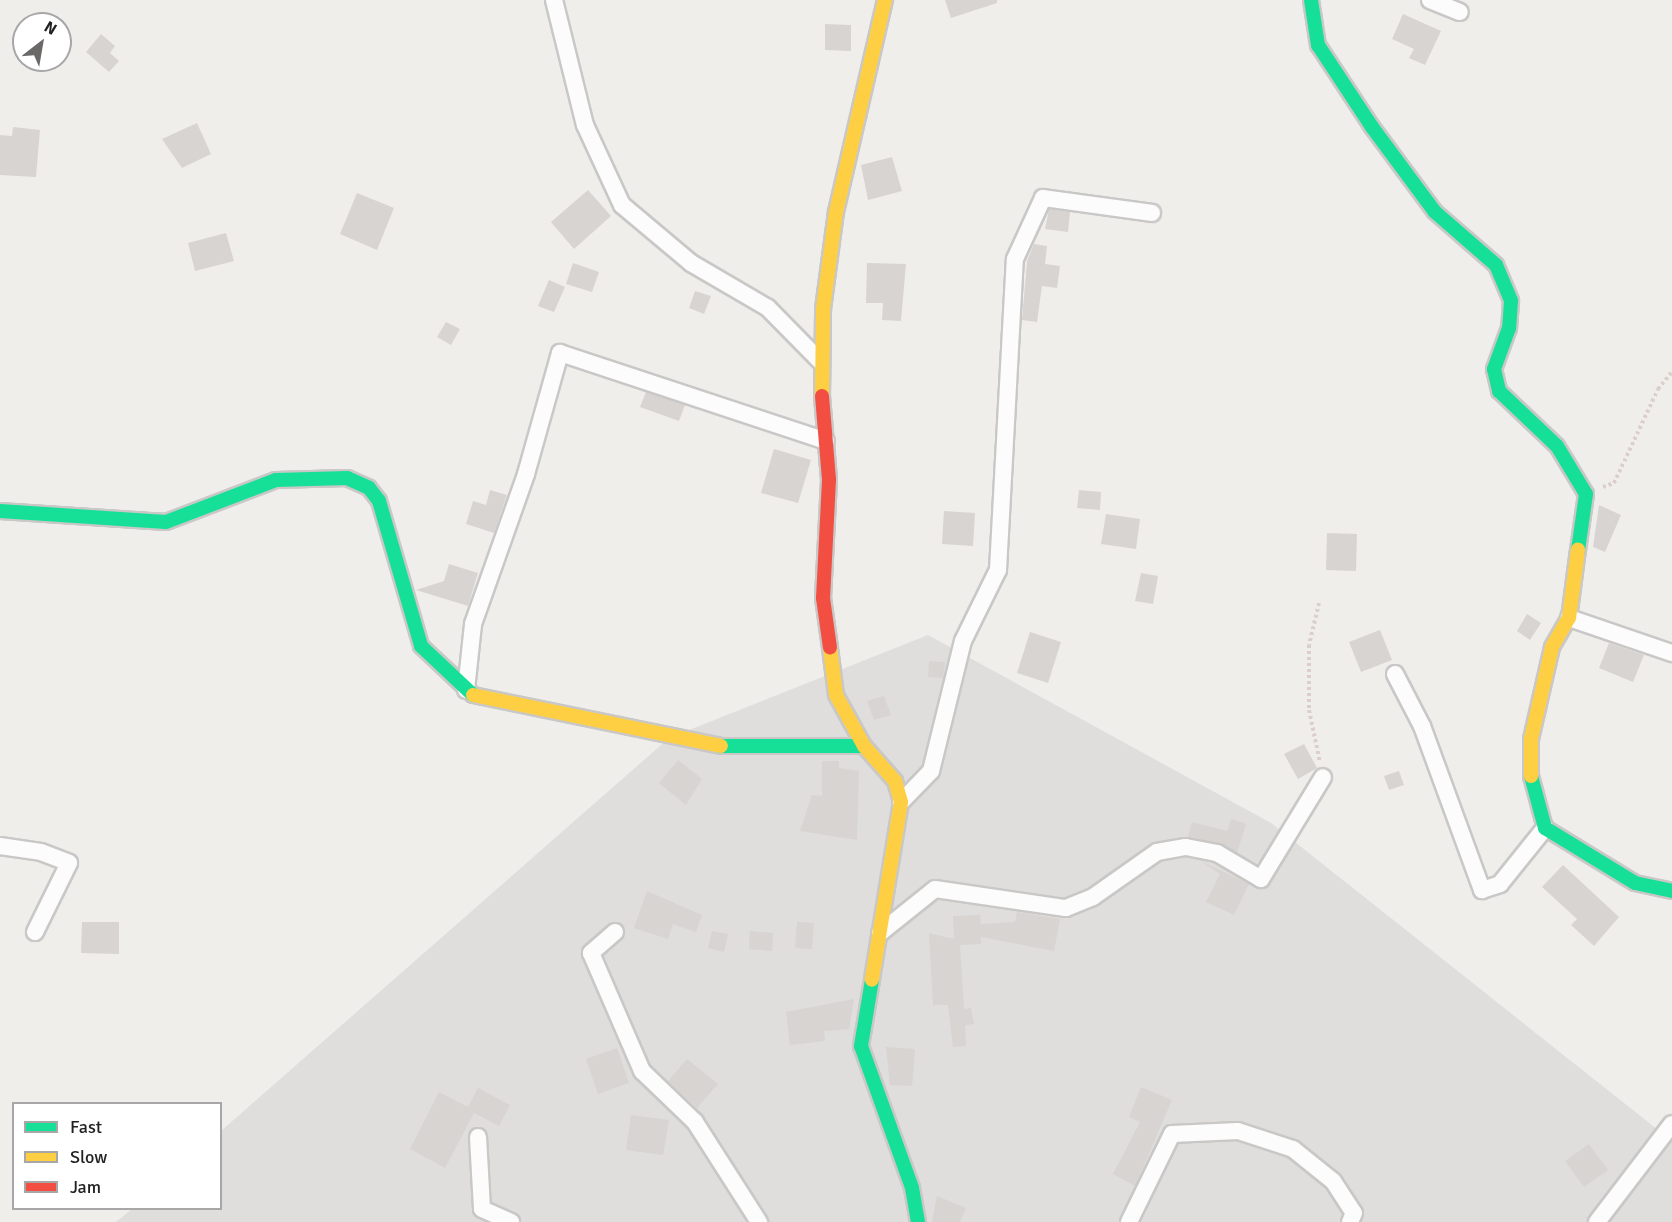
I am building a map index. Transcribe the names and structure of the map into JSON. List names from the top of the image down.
{
  "legend": ["Fast", "Slow", "Jam"],
  "north": "top right"
}
